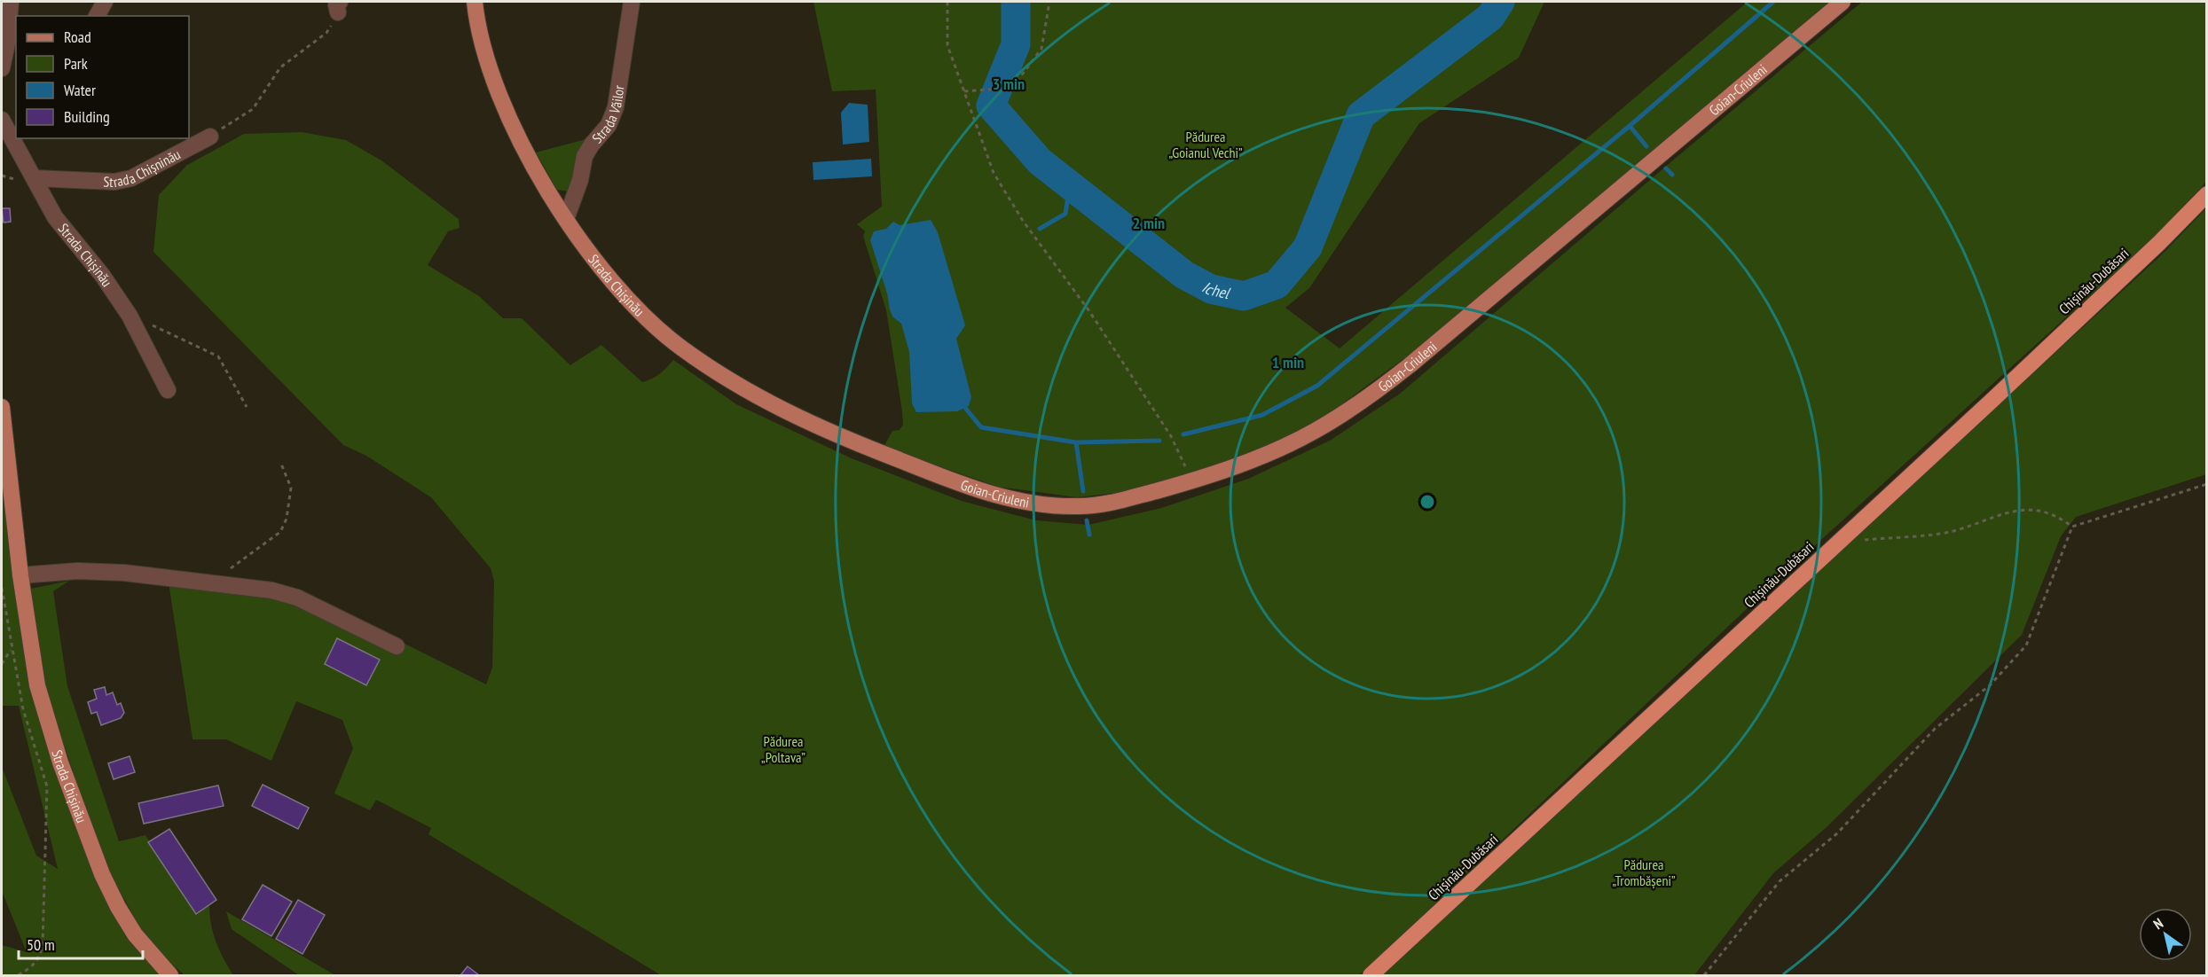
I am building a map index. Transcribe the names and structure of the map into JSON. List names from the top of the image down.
{
  "streets": {
    "highway": ["Chișinău-Dubăsari"],
    "main road": ["Goian-Criuleni", "Strada Chișinău"],
    "street": ["Strada Văilor", "Strada Chișninău"]
  },
  "crossings": [
    ["Goian-Criuleni", "Strada Chișinău"],
    ["Strada Văilor", "Strada Chișinău"],
    ["Strada Chișninău", "Strada Chișinău"]
  ],
  "water": ["Ichel"],
  "parks": ["Pădurea „Goianul Vechi”", "Pădurea „Poltava”", "Pădurea „Trombășeni”"],
  "legend": [
    "Road",
    "Park",
    "Water",
    "Building"
  ],
  "scale_bar": "50 m",
  "north": "top left",
  "rings": ["3 min", "2 min", "1 min"]
}
